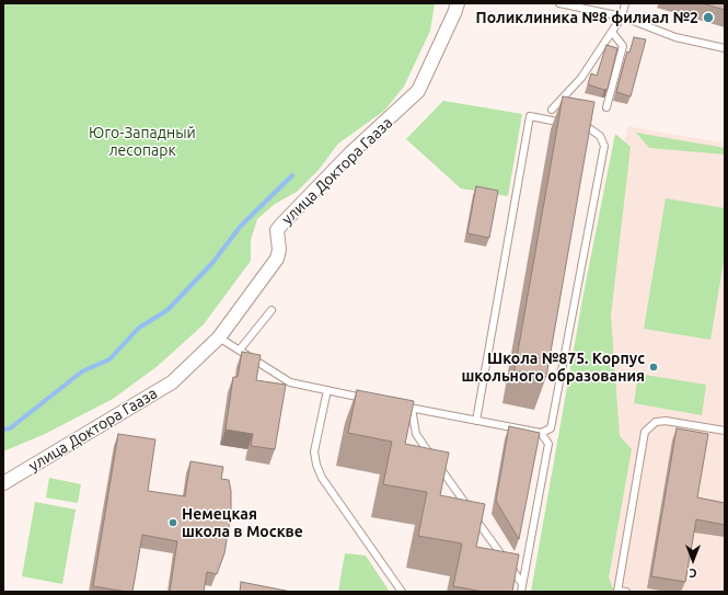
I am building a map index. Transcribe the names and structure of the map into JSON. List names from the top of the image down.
{
  "streets": {
    "street": ["улица Доктора Гааза"]
  },
  "parks": ["Юго-Западный лесопарк"],
  "places": ["Поликлиника №8 филиал №2", "Школа №875. Корпус школьного образования", "Немецкая школа в Москве"],
  "north": "bottom"
}
